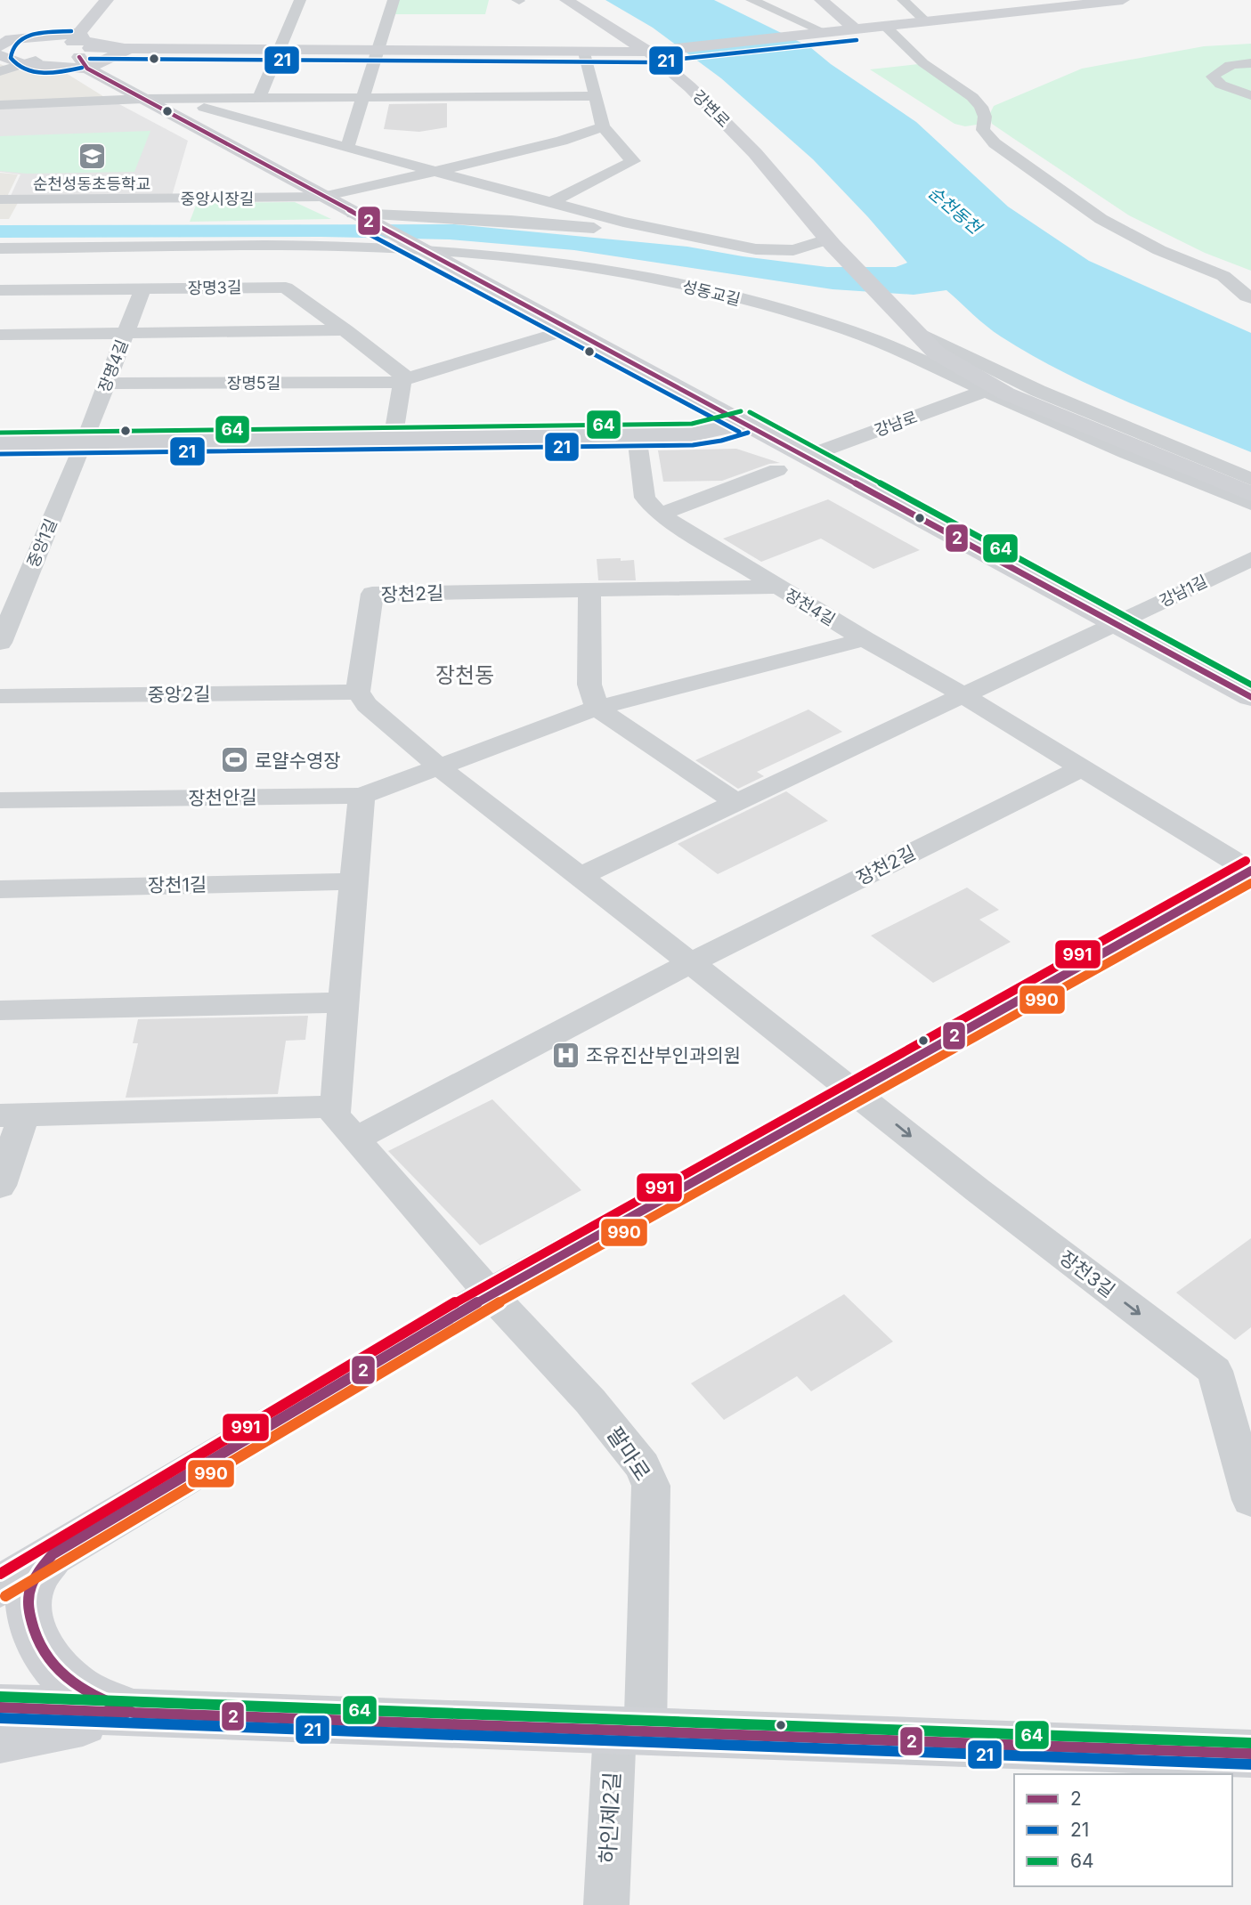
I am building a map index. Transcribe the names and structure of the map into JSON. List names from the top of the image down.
{
  "streets": {
    "main road": ["강변로"],
    "street": [
      "중앙시장길",
      "장명3길",
      "성동교길",
      "장명4길",
      "장명5길",
      "강남로",
      "중앙1길",
      "강남1길",
      "장천2길",
      "장천4길",
      "중앙2길",
      "장천안길",
      "장천1길",
      "장천3길",
      "팔마로",
      "하인제2길"
    ]
  },
  "crossings": [
    ["장명3길", "장명4길"],
    ["성동교길", "강남로"],
    ["장명4길", "장명5길"],
    ["장명4길", "중앙1길"],
    ["장천2길", "장천4길"],
    ["장천2길", "중앙2길"],
    ["팔마로", "하인제2길"]
  ],
  "one_way": ["장천3길"],
  "districts": ["장천동"],
  "water": ["순천동천"],
  "places": {
    "school or university": ["순천성동초등학교"],
    "sports": ["로얄수영장"],
    "hospital": ["조유진산부인과의원"]
  },
  "lines": [
    "transit line 21",
    "transit line 2",
    "transit line 64",
    "transit line 991",
    "transit line 990"
  ],
  "legend": ["2", "21", "64"]
}
